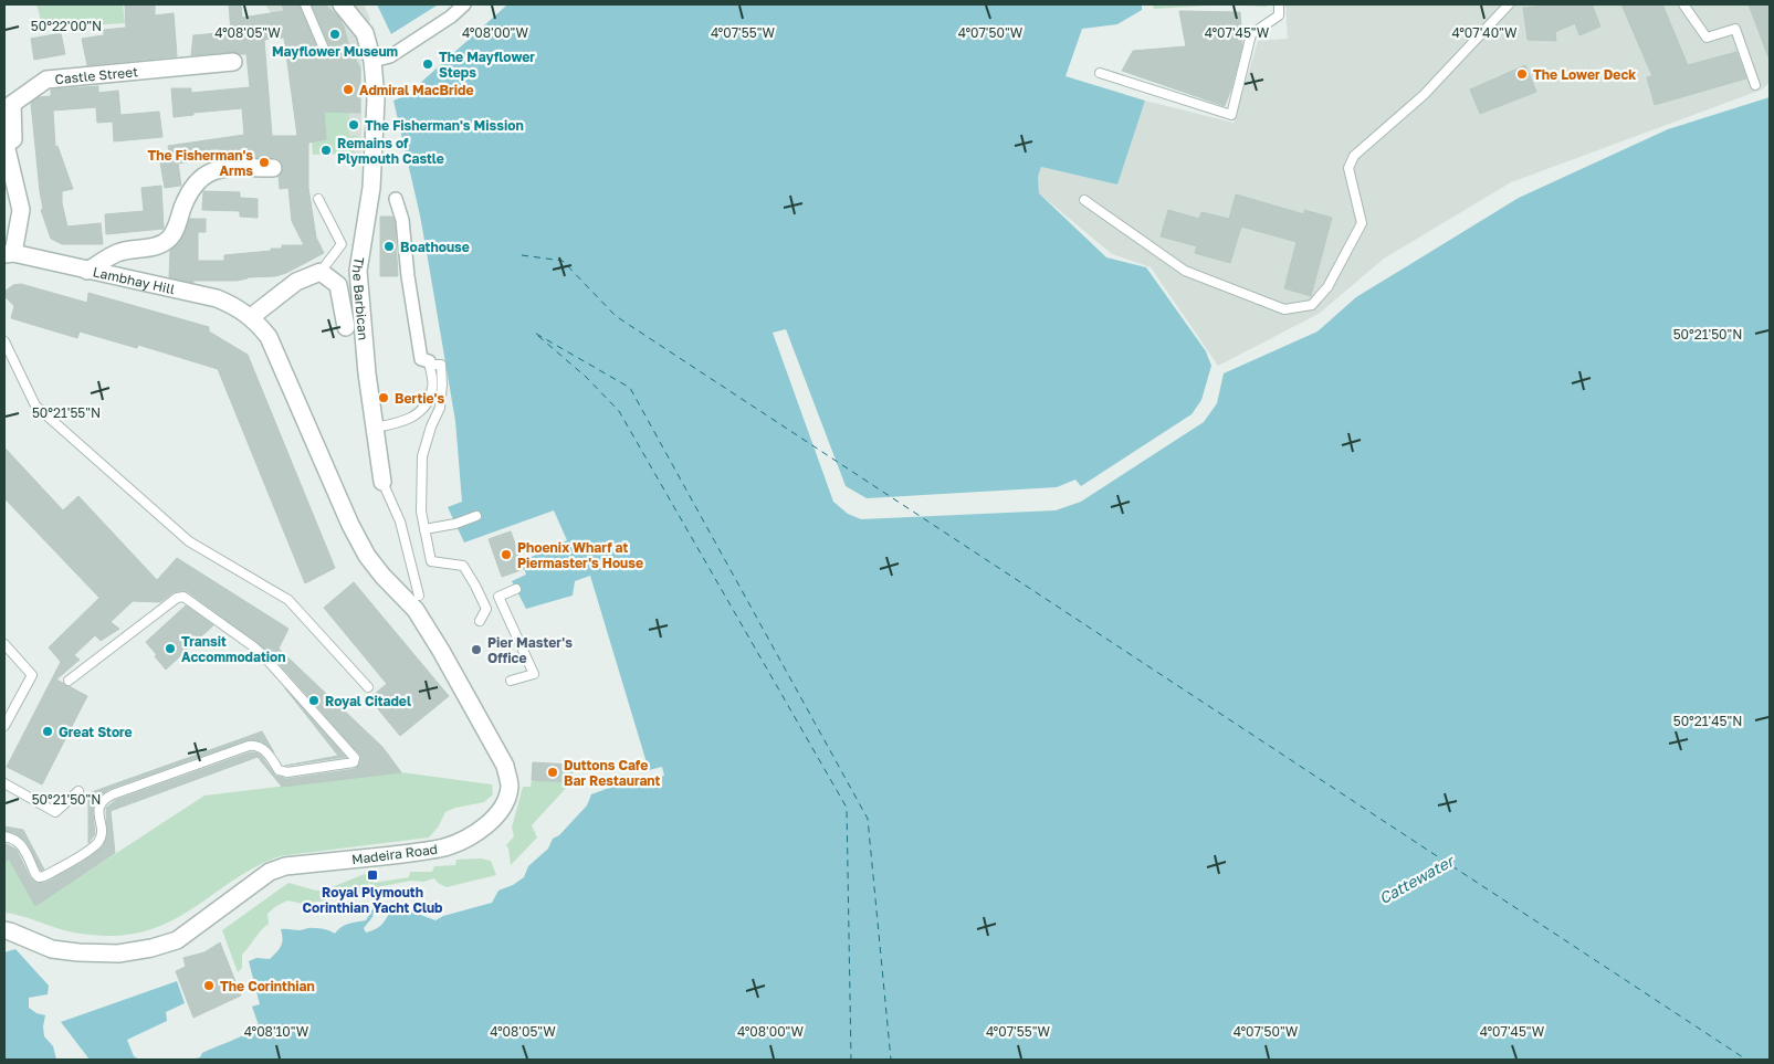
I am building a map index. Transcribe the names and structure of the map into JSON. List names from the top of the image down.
{
  "streets": {
    "street": [
      "Castle Street",
      "Lambhay Hill",
      "The Barbican",
      "Madeira Road"
    ]
  },
  "crossings": [
    ["Castle Street", "Lambhay Hill"],
    ["Lambhay Hill", "Madeira Road"]
  ],
  "water": ["Cattewater"],
  "places": {
    "other": [
      "Mayflower Museum",
      "The Mayflower Steps",
      "The Lower Deck",
      "Admiral MacBride",
      "The Fisherman's Mission",
      "Remains of Plymouth Castle",
      "The Fisherman's Arms",
      "Boathouse",
      "Bertie's",
      "Phoenix Wharf at Piermaster's House",
      "Transit Accommodation",
      "Pier Master's Office",
      "Royal Citadel",
      "Great Store",
      "Duttons Cafe Bar Restaurant",
      "The Corinthian"
    ],
    "transit": ["Royal Plymouth Corinthian Yacht Club"]
  },
  "coordinates": [
    "50°22'00\"N",
    "4°08'05\"W",
    "4°08'00\"W",
    "4°07'55\"W",
    "4°07'50\"W",
    "4°07'45\"W",
    "4°07'40\"W",
    "50°21'50\"N",
    "50°21'55\"N",
    "50°21'45\"N",
    "4°08'10\"W"
  ]
}
